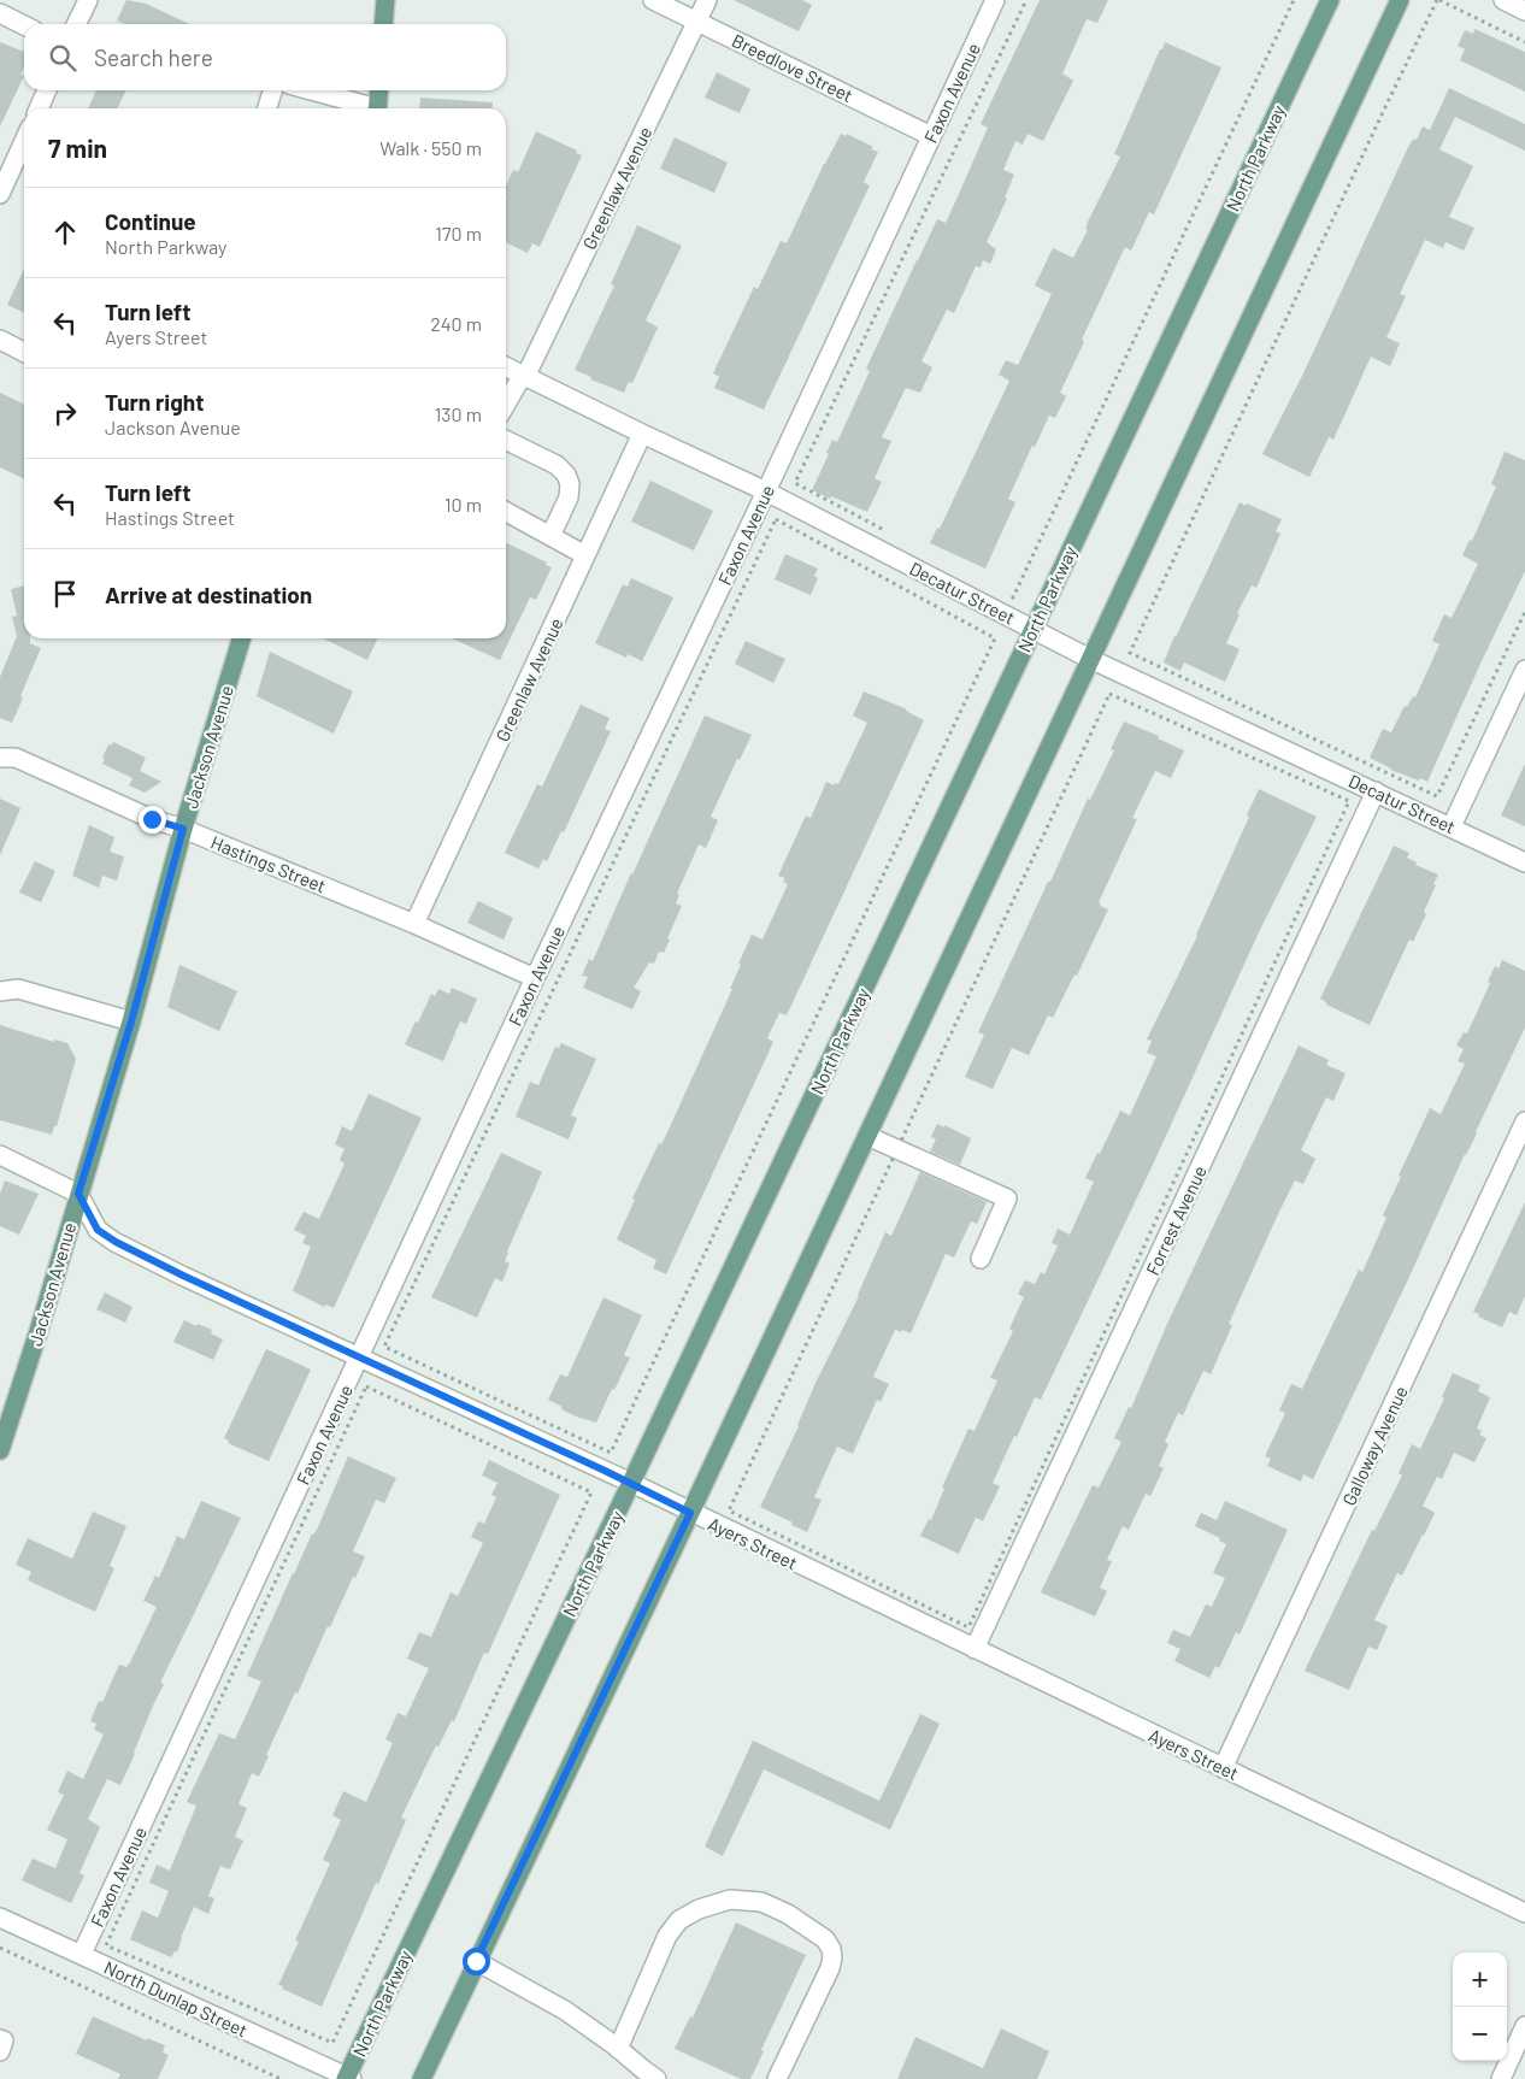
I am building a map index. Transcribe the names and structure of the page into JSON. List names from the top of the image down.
{
  "streets": {
    "main road": ["North Parkway", "Jackson Avenue"],
    "street": [
      "Breedlove Street",
      "Faxon Avenue",
      "Greenlaw Avenue",
      "Decatur Street",
      "Hastings Street",
      "Forrest Avenue",
      "Galloway Avenue",
      "Ayers Street",
      "North Dunlap Street"
    ]
  },
  "crossings": [
    ["Breedlove Street", "Faxon Avenue"],
    ["Breedlove Street", "Greenlaw Avenue"],
    ["Faxon Avenue", "Decatur Street"],
    ["Faxon Avenue", "Hastings Street"],
    ["Faxon Avenue", "Ayers Street"],
    ["Faxon Avenue", "North Dunlap Street"],
    ["North Parkway", "Decatur Street"],
    ["North Parkway", "Ayers Street"],
    ["North Parkway", "North Dunlap Street"],
    ["Greenlaw Avenue", "Decatur Street"],
    ["Greenlaw Avenue", "Hastings Street"],
    ["Decatur Street", "Forrest Avenue"],
    ["Jackson Avenue", "Hastings Street"],
    ["Jackson Avenue", "Ayers Street"],
    ["Forrest Avenue", "Ayers Street"],
    ["Galloway Avenue", "Ayers Street"]
  ],
  "page": {
    "search": "Search here",
    "heading": ["7 min", "Walk · 550 m"],
    "list": [
      ["Continue", "North Parkway", "170 m"],
      ["Turn left", "Ayers Street", "240 m"],
      ["Turn right", "Jackson Avenue", "130 m"],
      ["Turn left", "Hastings Street", "10 m"],
      "Arrive at destination"
    ],
    "map_buttons": ["+", "−"]
  }
}
